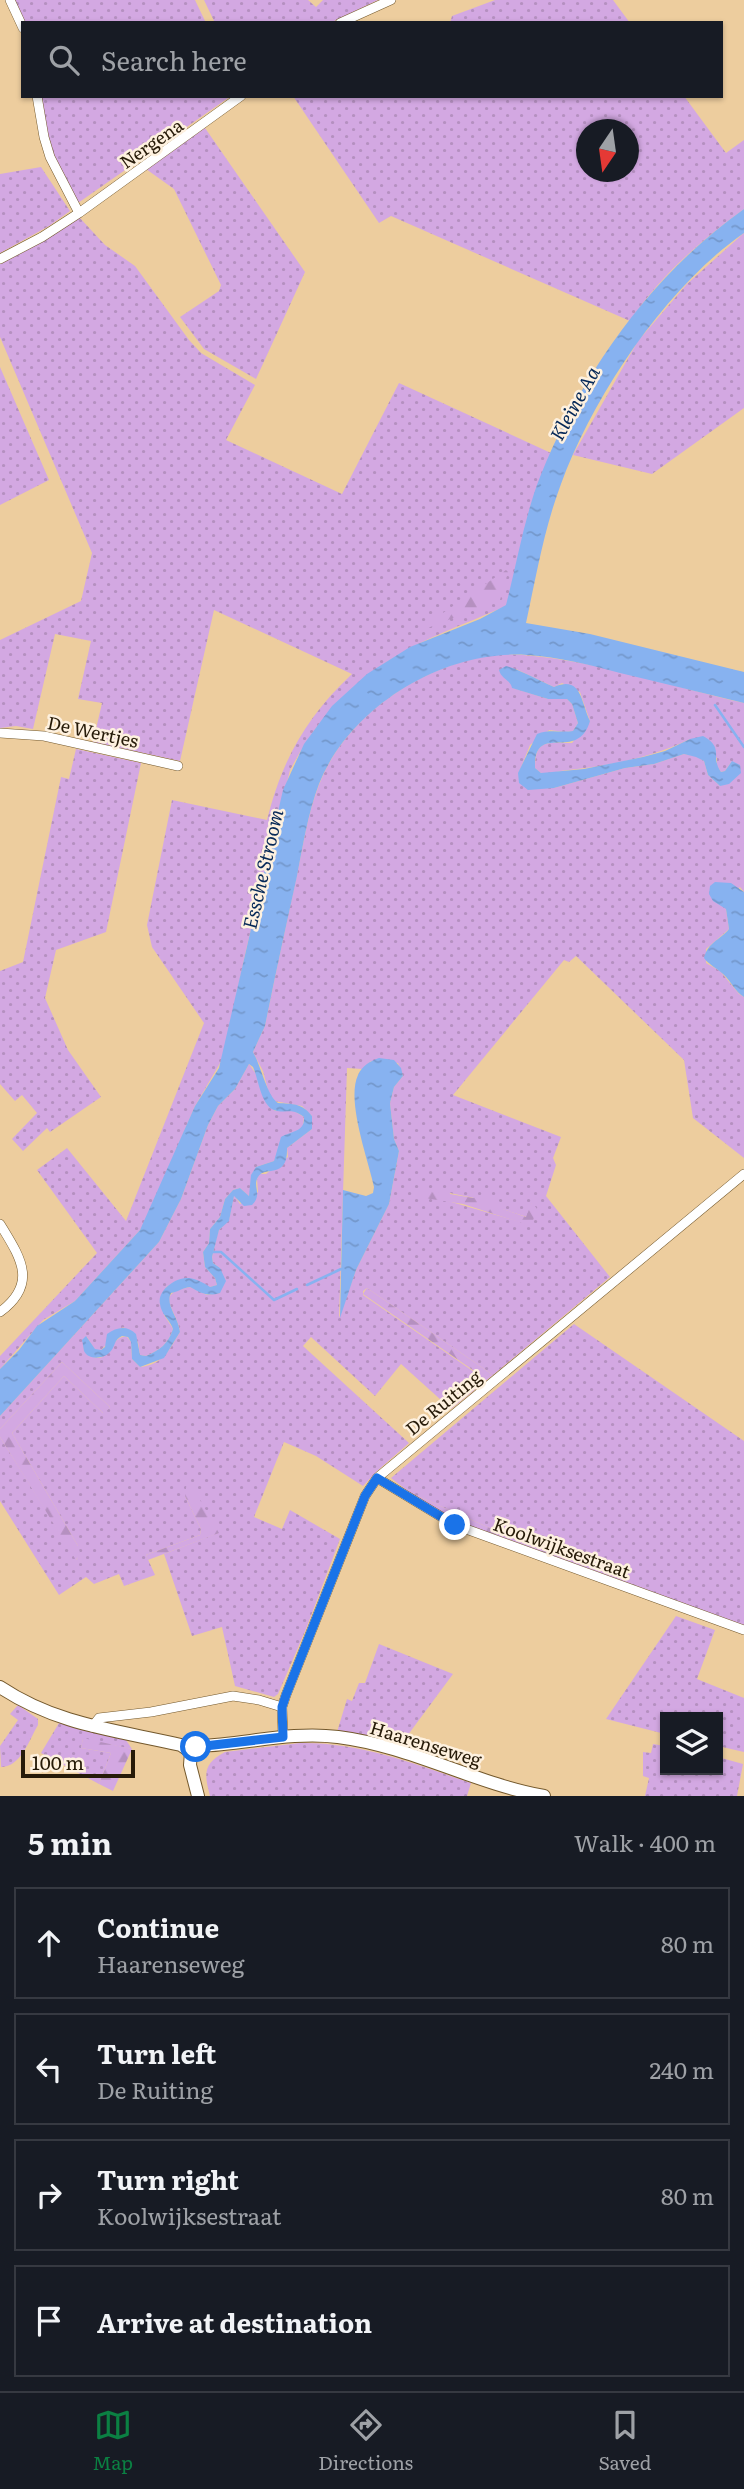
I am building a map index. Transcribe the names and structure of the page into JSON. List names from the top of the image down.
{
  "streets": {
    "street": [
      "Nergena",
      "De Wertjes",
      "De Ruiting",
      "Koolwijksestraat",
      "Haarenseweg"
    ]
  },
  "crossings": [
    ["De Ruiting", "Koolwijksestraat"],
    ["De Ruiting", "Haarenseweg"]
  ],
  "water": ["Kleine Aa", "Essche Stroom"],
  "scale_bar": "100 m",
  "north": "bottom",
  "page": {
    "search": "Search here",
    "scale": "100 m",
    "heading": ["5 min", "Walk · 400 m"],
    "list": [
      ["Continue", "Haarenseweg", "80 m"],
      ["Turn left", "De Ruiting", "240 m"],
      ["Turn right", "Koolwijksestraat", "80 m"],
      "Arrive at destination"
    ],
    "nav": ["Map", "Directions", "Saved"]
  }
}
